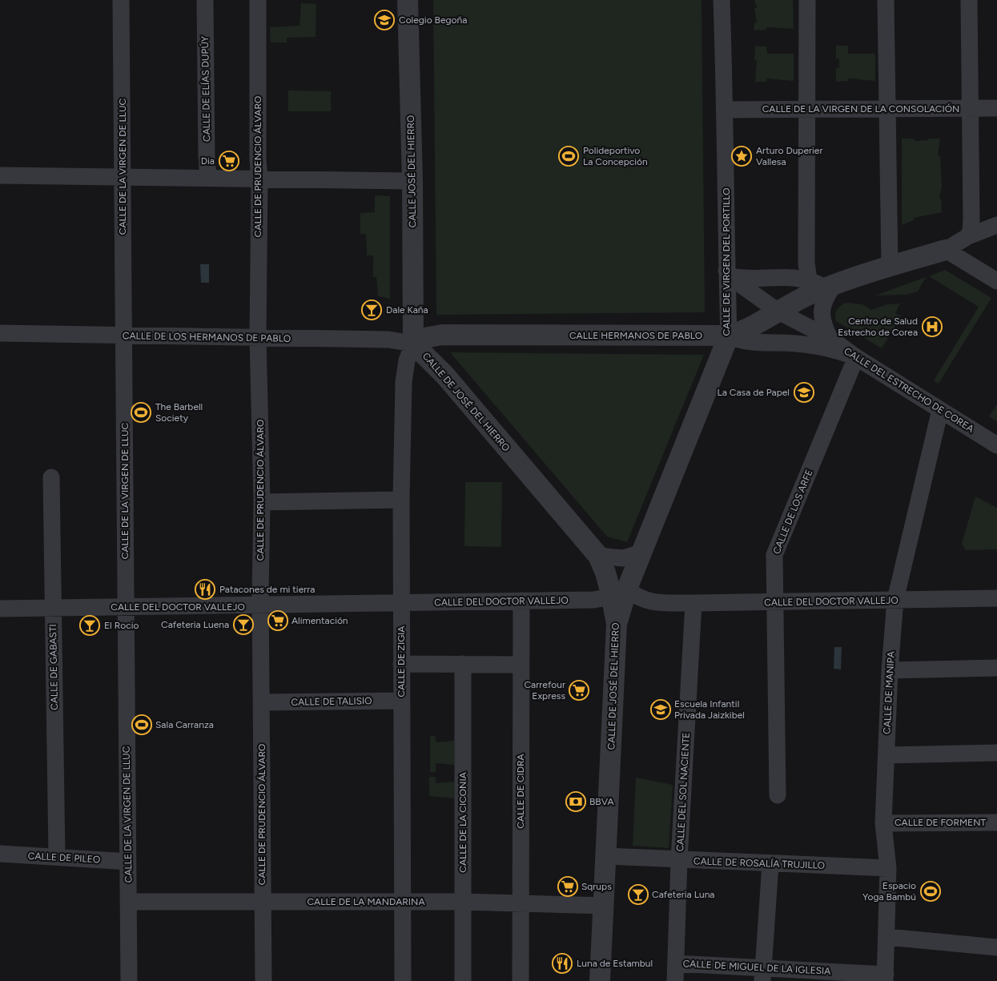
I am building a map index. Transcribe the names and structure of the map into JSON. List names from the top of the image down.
{
  "streets": {
    "street": [
      "CALLE DE ELÍAS DUPÚY",
      "CALLE DE LA VIRGEN DE LA CONSOLACIÓN",
      "CALLE DE LA VIRGEN DE LLUC",
      "CALLE DE PRUDENCIO ÁLVARO",
      "CALLE JOSÉ DEL HIERRO",
      "CALLE DE VIRGEN DEL PORTILLO",
      "CALLE HERMANOS DE PABLO",
      "CALLE DE LOS HERMANOS DE PABLO",
      "CALLE DEL ESTRECHO DE COREA",
      "CALLE DE JOSÉ DEL HIERRO",
      "CALLE DE LOS ARFE",
      "CALLE DEL DOCTOR VALLEJO",
      "CALLE DE ZIGIA",
      "CALLE DE GABASTI",
      "CALLE DE MANIPA",
      "CALLE DE TALISIO",
      "CALLE DE CIDRA",
      "CALLE DEL SOL NACIENTE",
      "CALLE DE LA CICONIA",
      "CALLE DE FORMENT",
      "CALLE DE PILEO",
      "CALLE DE ROSALÍA TRUJILLO",
      "CALLE DE LA MANDARINA",
      "CALLE DE MIGUEL DE LA IGLESIA"
    ]
  },
  "crossings": [
    ["CALLE DE LA VIRGEN DE LA CONSOLACIÓN", "CALLE DE VIRGEN DEL PORTILLO"],
    ["CALLE DE LA VIRGEN DE LLUC", "CALLE DE LOS HERMANOS DE PABLO"],
    ["CALLE DE LA VIRGEN DE LLUC", "CALLE DEL DOCTOR VALLEJO"],
    ["CALLE DE LA VIRGEN DE LLUC", "CALLE DE PILEO"],
    ["CALLE DE LA VIRGEN DE LLUC", "CALLE DE LA MANDARINA"],
    ["CALLE DE PRUDENCIO ÁLVARO", "CALLE DE LOS HERMANOS DE PABLO"],
    ["CALLE DE PRUDENCIO ÁLVARO", "CALLE DEL DOCTOR VALLEJO"],
    ["CALLE DE PRUDENCIO ÁLVARO", "CALLE DE TALISIO"],
    ["CALLE DE PRUDENCIO ÁLVARO", "CALLE DE LA MANDARINA"],
    ["CALLE JOSÉ DEL HIERRO", "CALLE HERMANOS DE PABLO"],
    ["CALLE JOSÉ DEL HIERRO", "CALLE DE LOS HERMANOS DE PABLO"],
    ["CALLE JOSÉ DEL HIERRO", "CALLE DE JOSÉ DEL HIERRO"],
    ["CALLE JOSÉ DEL HIERRO", "CALLE DE ZIGIA"],
    ["CALLE DE VIRGEN DEL PORTILLO", "CALLE HERMANOS DE PABLO"],
    ["CALLE DE VIRGEN DEL PORTILLO", "CALLE DEL ESTRECHO DE COREA"],
    ["CALLE DE VIRGEN DEL PORTILLO", "CALLE DE JOSÉ DEL HIERRO"],
    ["CALLE DE VIRGEN DEL PORTILLO", "CALLE DEL DOCTOR VALLEJO"],
    ["CALLE HERMANOS DE PABLO", "CALLE DE LOS HERMANOS DE PABLO"],
    ["CALLE HERMANOS DE PABLO", "CALLE DEL ESTRECHO DE COREA"],
    ["CALLE HERMANOS DE PABLO", "CALLE DE JOSÉ DEL HIERRO"],
    ["CALLE HERMANOS DE PABLO", "CALLE DE LOS ARFE"],
    ["CALLE HERMANOS DE PABLO", "CALLE DE ZIGIA"],
    ["CALLE DE LOS HERMANOS DE PABLO", "CALLE DE JOSÉ DEL HIERRO"],
    ["CALLE DE LOS HERMANOS DE PABLO", "CALLE DE ZIGIA"],
    ["CALLE DEL ESTRECHO DE COREA", "CALLE DE LOS ARFE"],
    ["CALLE DEL ESTRECHO DE COREA", "CALLE DE MANIPA"],
    ["CALLE DE JOSÉ DEL HIERRO", "CALLE DEL DOCTOR VALLEJO"],
    ["CALLE DE JOSÉ DEL HIERRO", "CALLE DE ZIGIA"],
    ["CALLE DE JOSÉ DEL HIERRO", "CALLE DE ROSALÍA TRUJILLO"],
    ["CALLE DE JOSÉ DEL HIERRO", "CALLE DE LA MANDARINA"],
    ["CALLE DE LOS ARFE", "CALLE DEL DOCTOR VALLEJO"],
    ["CALLE DEL DOCTOR VALLEJO", "CALLE DE ZIGIA"],
    ["CALLE DEL DOCTOR VALLEJO", "CALLE DE GABASTI"],
    ["CALLE DEL DOCTOR VALLEJO", "CALLE DE MANIPA"],
    ["CALLE DEL DOCTOR VALLEJO", "CALLE DE CIDRA"],
    ["CALLE DEL DOCTOR VALLEJO", "CALLE DEL SOL NACIENTE"],
    ["CALLE DE ZIGIA", "CALLE DE TALISIO"],
    ["CALLE DE ZIGIA", "CALLE DE LA MANDARINA"],
    ["CALLE DE GABASTI", "CALLE DE PILEO"],
    ["CALLE DE MANIPA", "CALLE DE FORMENT"],
    ["CALLE DE MANIPA", "CALLE DE ROSALÍA TRUJILLO"],
    ["CALLE DE MANIPA", "CALLE DE MIGUEL DE LA IGLESIA"],
    ["CALLE DE CIDRA", "CALLE DE LA MANDARINA"],
    ["CALLE DEL SOL NACIENTE", "CALLE DE ROSALÍA TRUJILLO"],
    ["CALLE DEL SOL NACIENTE", "CALLE DE MIGUEL DE LA IGLESIA"],
    ["CALLE DE LA CICONIA", "CALLE DE LA MANDARINA"]
  ],
  "places": {
    "school or university": ["Colegio Begoña", "La Casa de Papel", "Escuela Infantil Privada Jaizkibel"],
    "sports": [
      "Polideportivo La Concepción",
      "The Barbell Society",
      "Sala Carranza",
      "Espacio Yoga Bambú"
    ],
    "place": ["Arturo Duperier Vallesa"],
    "supermarket": [
      "Dia",
      "Alimentación",
      "Carrefour Express",
      "Sqrups"
    ],
    "bar": [
      "Dale Kaña",
      "Cafeteria Luena",
      "El Rocio",
      "Cafeteria Luna"
    ],
    "hospital": ["Centro de Salud Estrecho de Corea"],
    "restaurant": ["Patacones de mi tierra", "Luna de Estambul"],
    "bank": ["BBVA"]
  }
}
